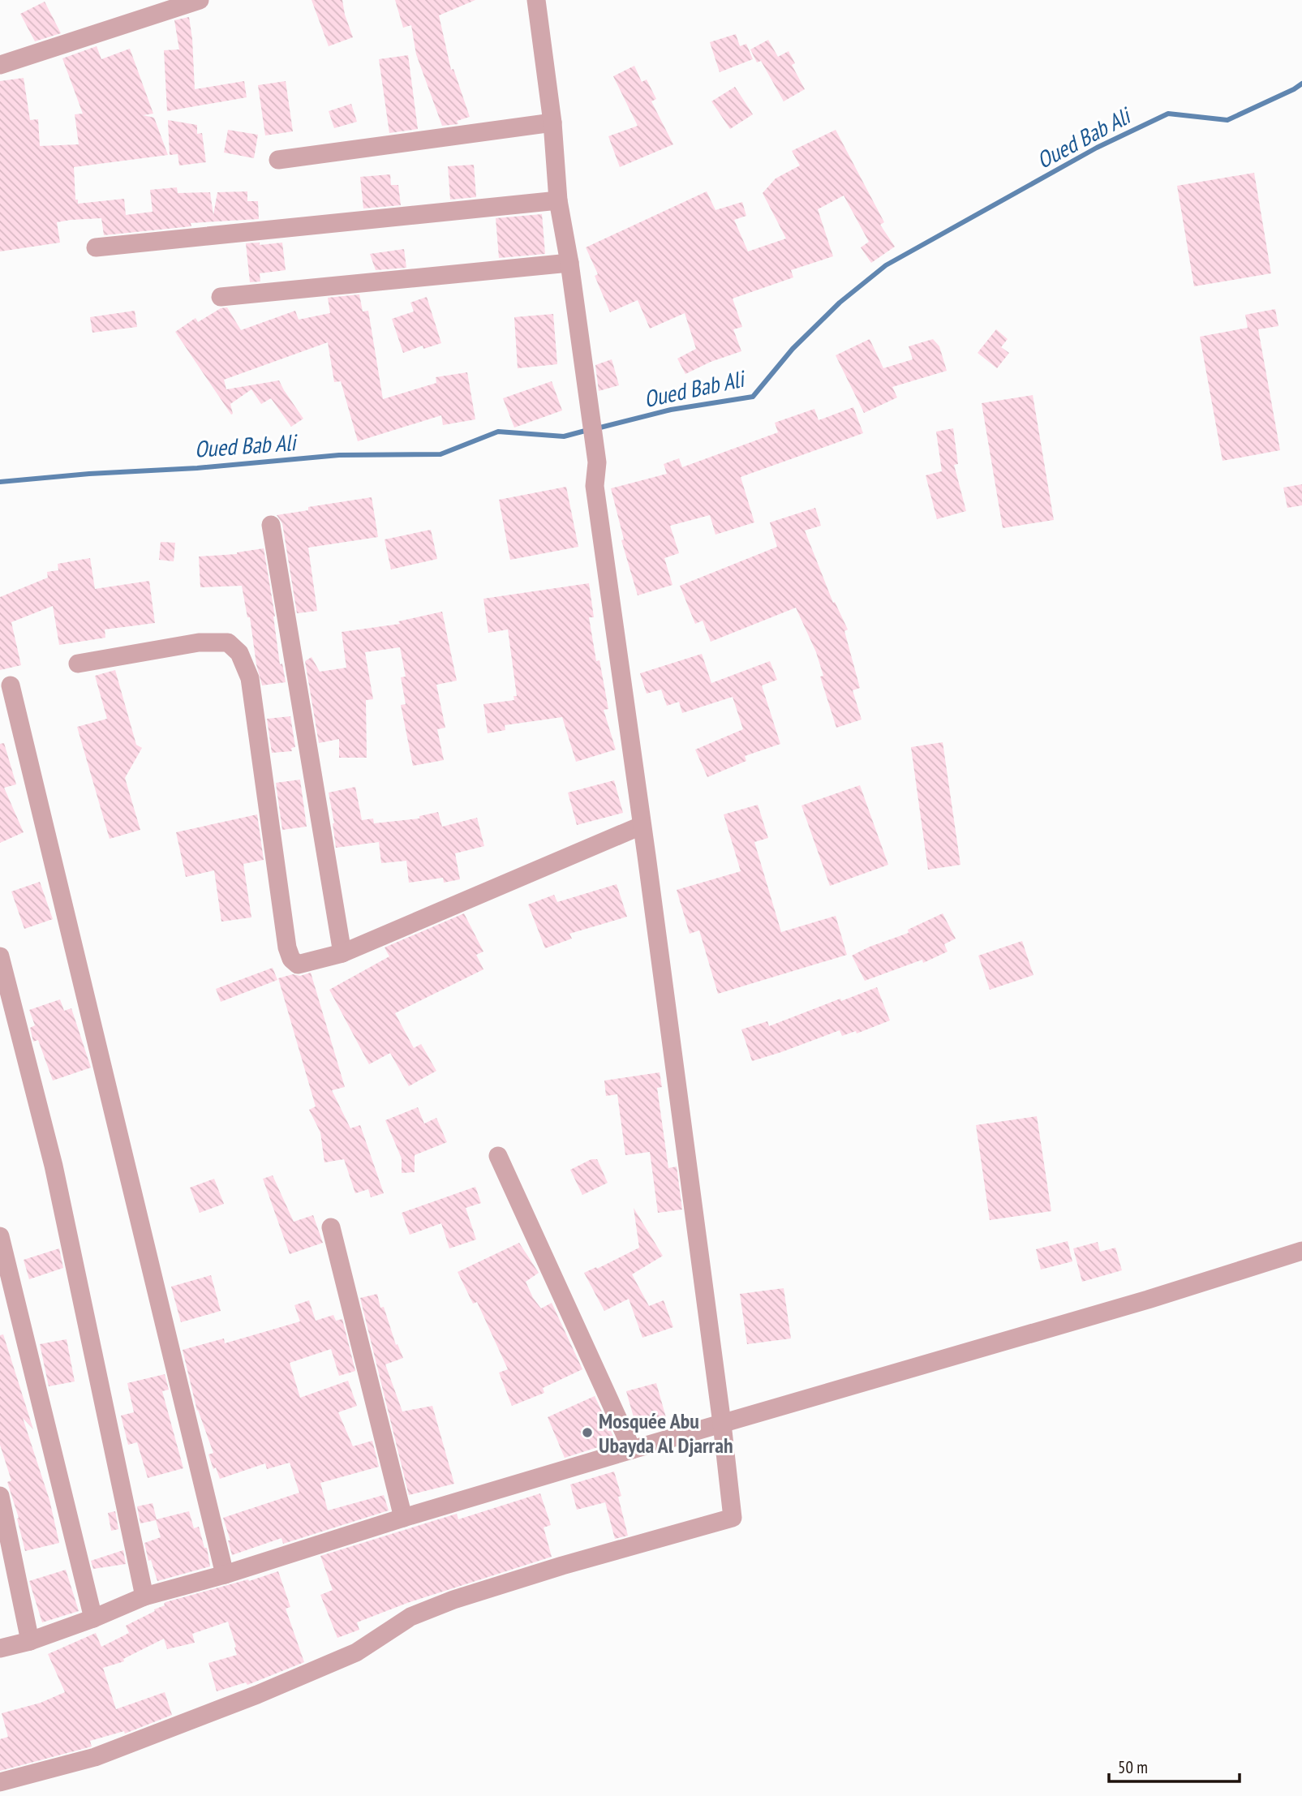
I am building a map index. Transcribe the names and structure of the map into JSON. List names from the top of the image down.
{
  "water": ["Oued Bab Ali"],
  "places": ["Mosquée Abu Ubayda Al Djarrah"],
  "scale_bar": "50 m"
}
